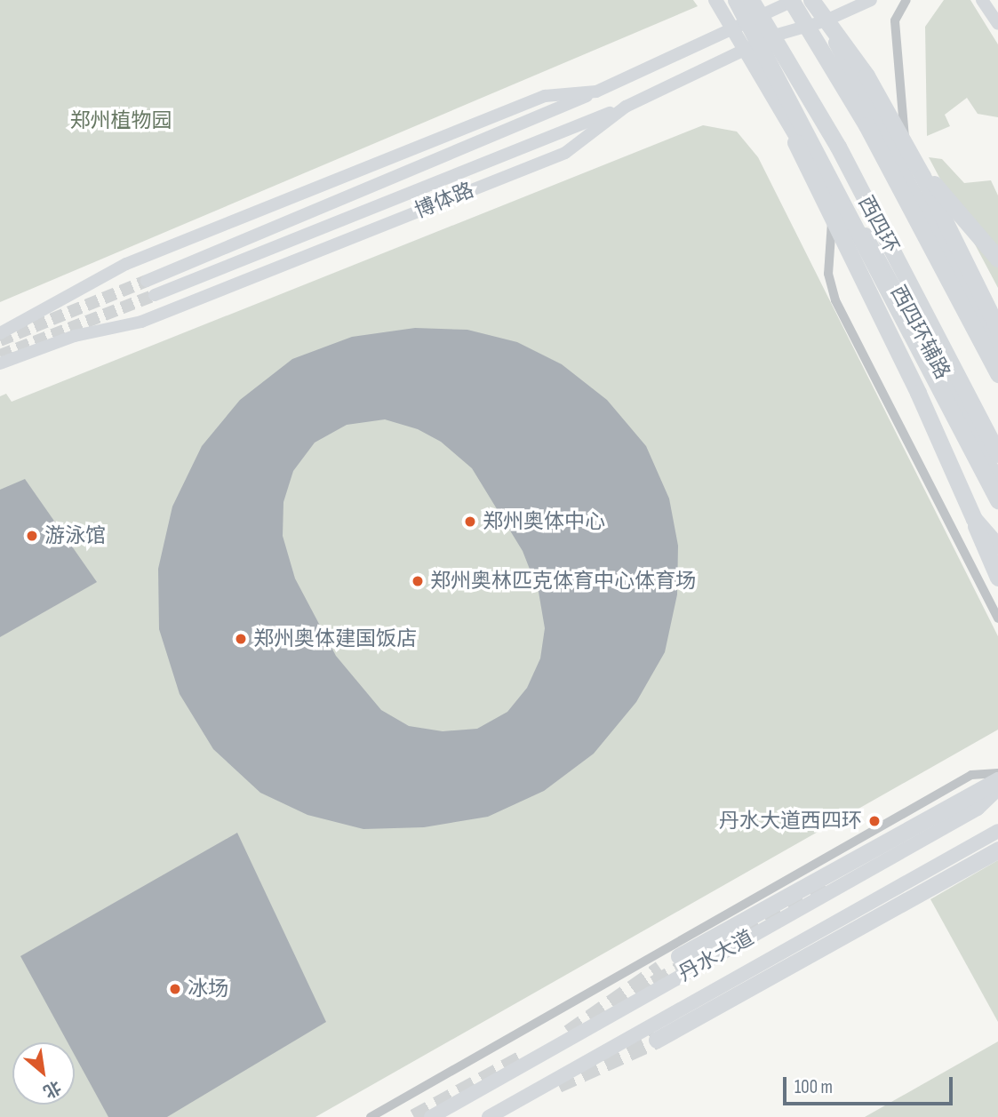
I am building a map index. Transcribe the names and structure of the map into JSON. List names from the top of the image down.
{
  "streets": {
    "highway": ["西四环"],
    "main road": ["西四环辅路", "丹水大道"],
    "street": ["博体路"]
  },
  "crossings": [
    ["博体路", "西四环"],
    ["博体路", "西四环辅路"]
  ],
  "parks": ["郑州植物园"],
  "places": [
    "郑州奥体中心",
    "游泳馆",
    "郑州奥林匹克体育中心体育场",
    "郑州奥体建国饭店",
    "丹水大道西四环",
    "冰场"
  ],
  "scale_bar": "100 m",
  "north": "bottom right"
}
